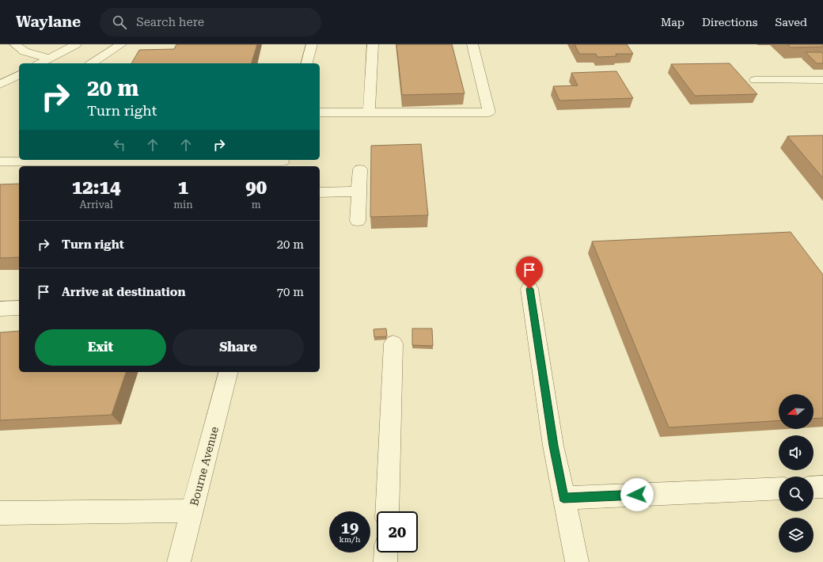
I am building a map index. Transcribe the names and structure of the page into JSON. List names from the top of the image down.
{
  "streets": {
    "street": ["Bourne Avenue"]
  },
  "north": "left",
  "page": {
    "header": "Waylane",
    "search": "Search here",
    "nav": ["Map", "Directions", "Saved"],
    "turn": ["20 m", "Turn right"],
    "eta": [
      "12:14",
      "Arrival",
      "1",
      "min",
      "90",
      "m"
    ],
    "list": [
      {
        "name": "Turn right",
        "value": "20 m"
      },
      {
        "name": "Arrive at destination",
        "value": "70 m"
      }
    ],
    "buttons": ["Exit", "Share"],
    "speed": "19 km/h",
    "limit": "20"
  }
}
